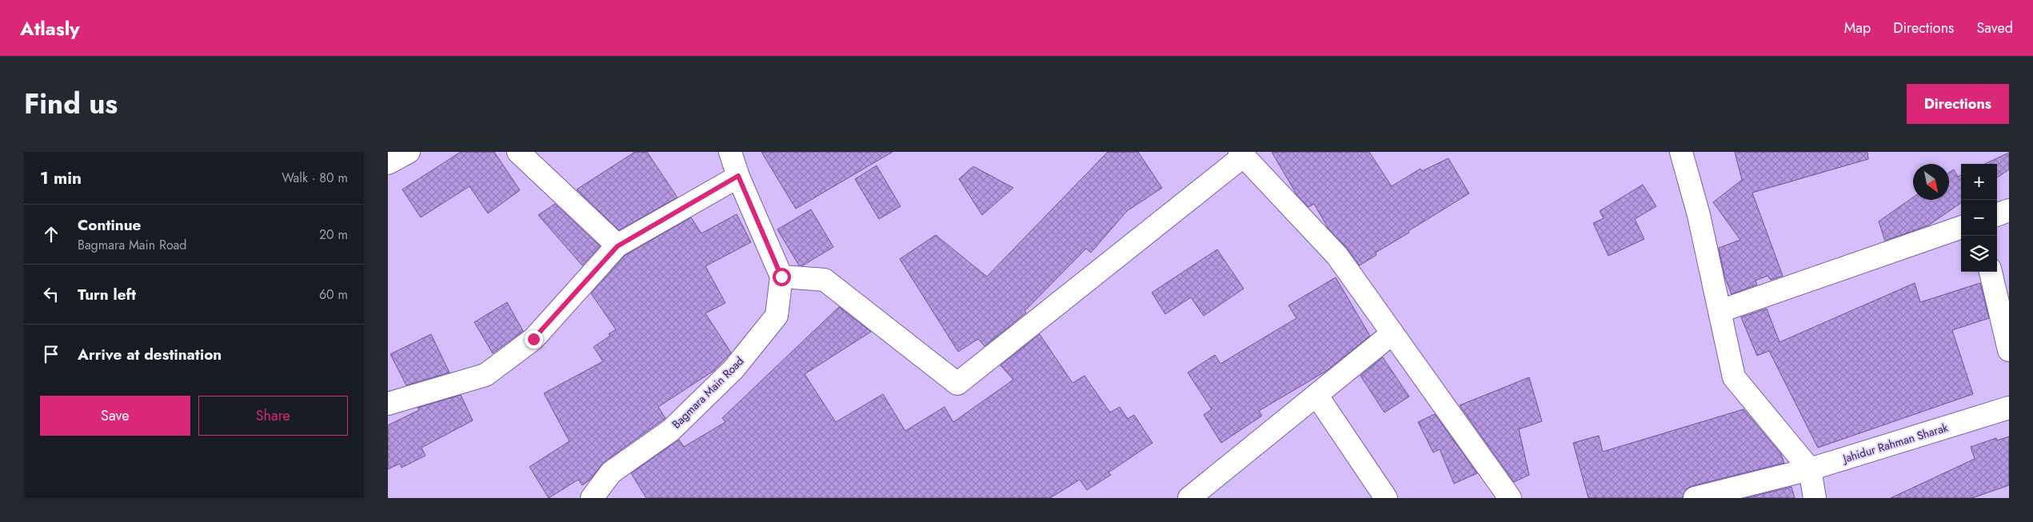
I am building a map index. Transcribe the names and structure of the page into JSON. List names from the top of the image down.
{
  "streets": {
    "street": ["Bagmara Main Road", "Jahidur Rahman Sharak"]
  },
  "north": "bottom right",
  "page": {
    "header": "Atlasly",
    "nav": ["Map", "Directions", "Saved"],
    "title": "Find us",
    "buttons": [
      "Directions",
      ["Save", "Share"]
    ],
    "heading": ["1 min", "Walk · 80 m"],
    "map_buttons": ["+", "−"],
    "list": [
      ["Continue", "Bagmara Main Road", "20 m"],
      ["Turn left", "60 m"],
      "Arrive at destination"
    ]
  }
}
